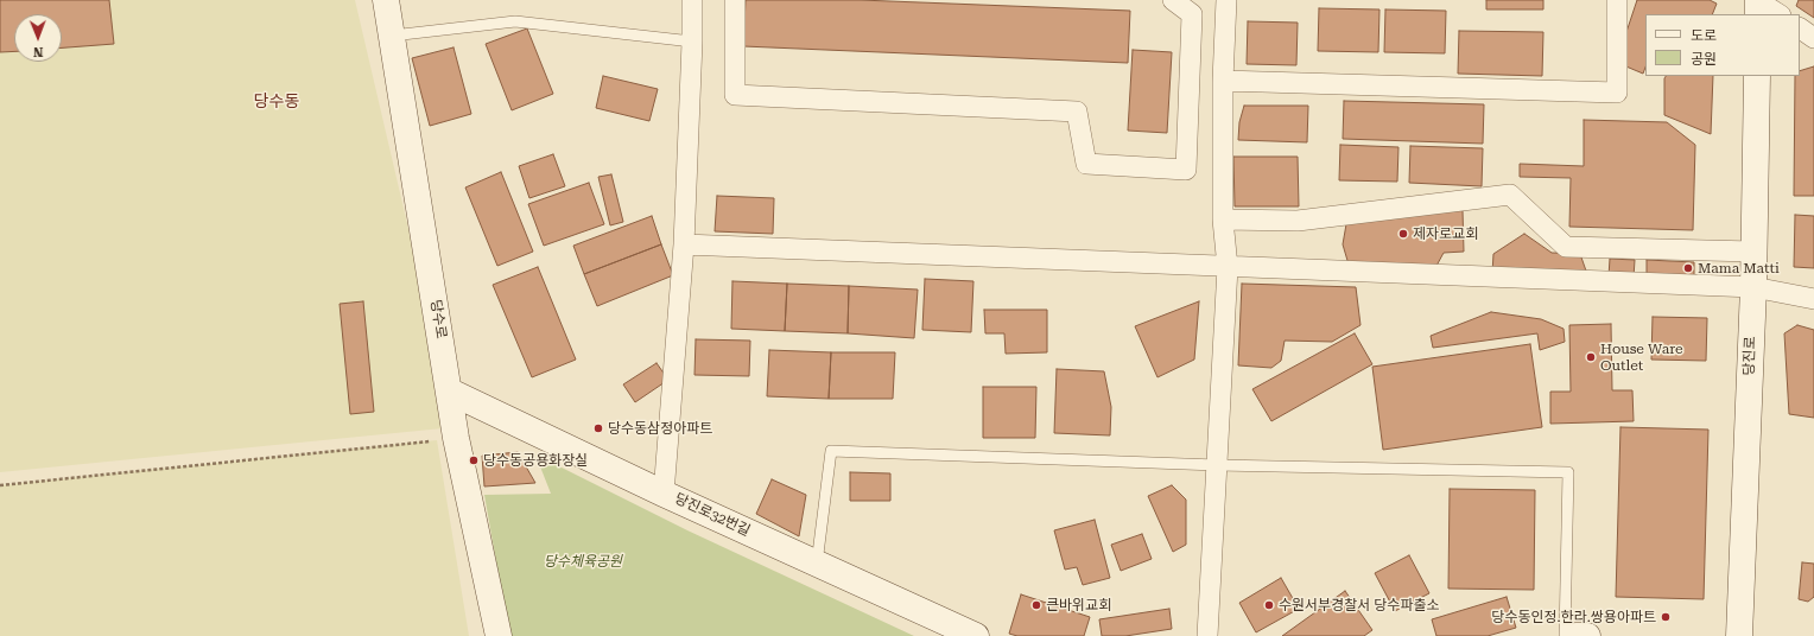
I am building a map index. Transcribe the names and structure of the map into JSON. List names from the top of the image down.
{
  "streets": {
    "street": ["당수로", "당진로", "당진로32번길"]
  },
  "crossings": [
    ["당수로", "당진로32번길"]
  ],
  "districts": ["당수동"],
  "parks": ["당수체육공원"],
  "places": [
    "제자로교회",
    "Mama Matti",
    "House Ware Outlet",
    "당수동삼정아파트",
    "당수동공용화장실",
    "큰바위교회",
    "수원서부경찰서 당수파출소",
    "당수동인정.한라.쌍용아파트"
  ],
  "legend": ["도로", "공원"],
  "north": "bottom"
}
